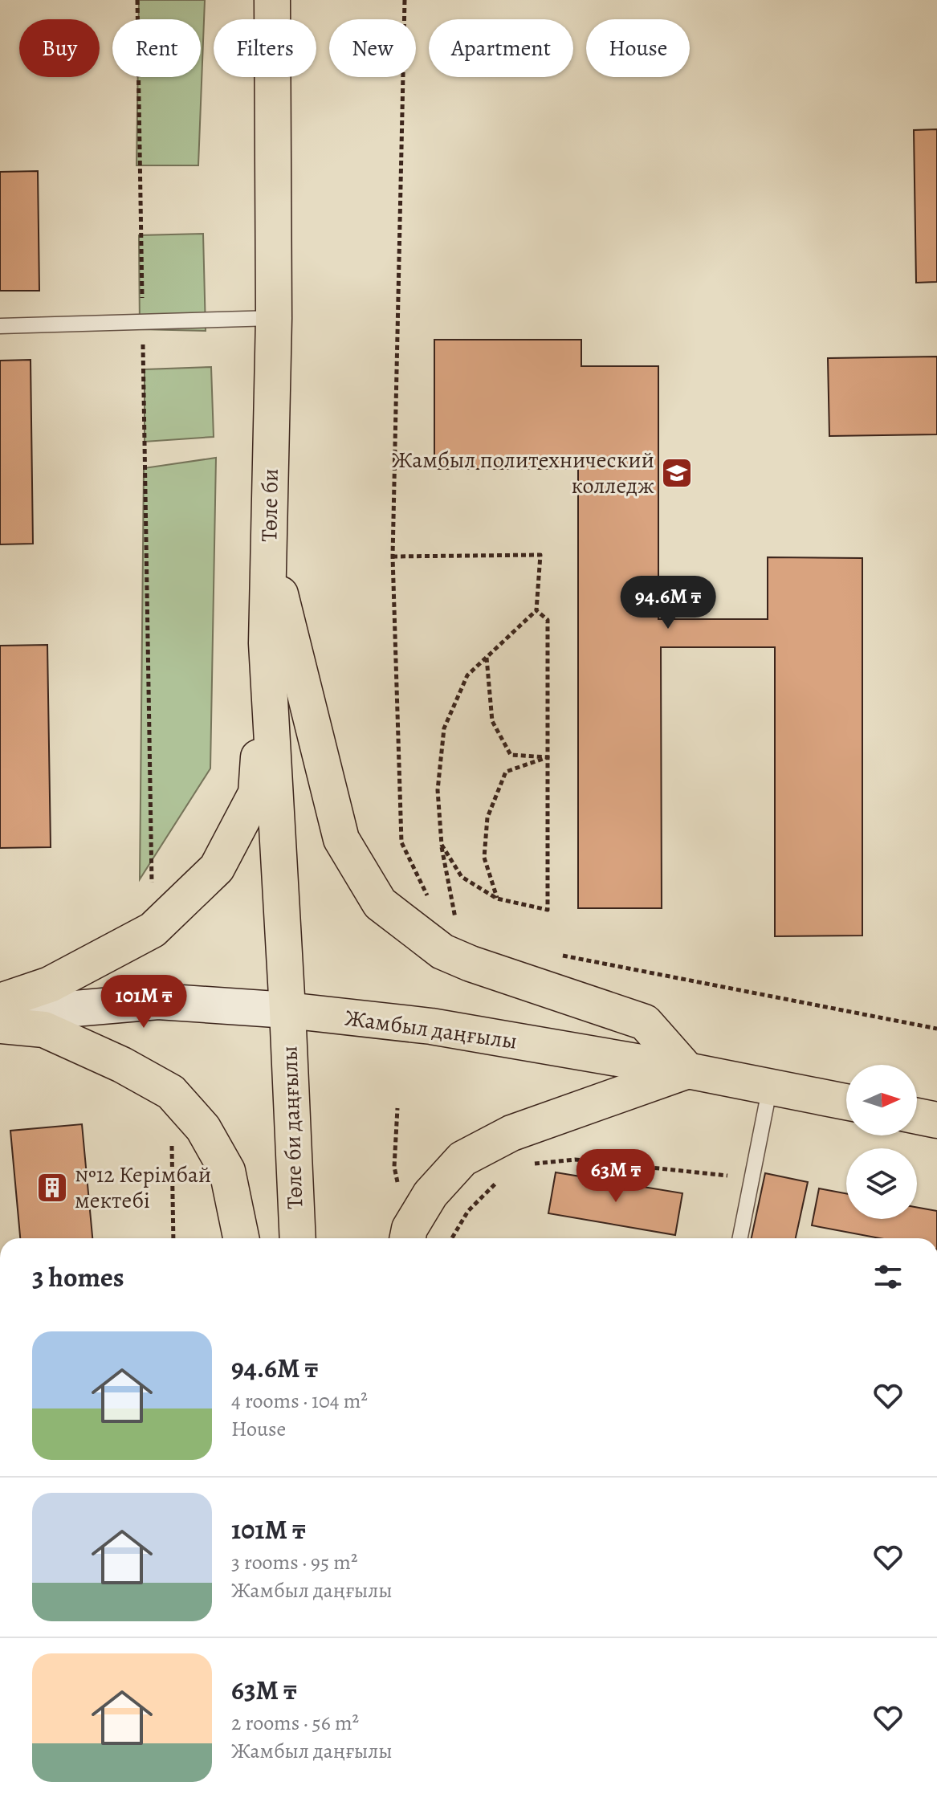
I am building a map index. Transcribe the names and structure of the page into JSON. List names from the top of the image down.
{
  "streets": {
    "main road": ["Төле би", "Жамбыл даңғылы", "Төле би даңғылы"]
  },
  "crossings": [
    ["Төле би", "Жамбыл даңғылы"],
    ["Төле би", "Төле би даңғылы"],
    ["Жамбыл даңғылы", "Төле би даңғылы"]
  ],
  "places": {
    "school or university": ["Жамбыл политехнический колледж"],
    "building": ["№12 Керімбай мектебі"]
  },
  "north": "right",
  "page": {
    "chip": [
      "Buy",
      "Rent",
      "Filters",
      "New",
      "Apartment",
      "House"
    ],
    "price": ["94.6M ₸", "101M ₸", "63M ₸"],
    "heading": "3 homes",
    "list": [
      {
        "name": "94.6M ₸",
        "note": "4 rooms · 104 m² · House"
      },
      {
        "name": "101M ₸",
        "note": "3 rooms · 95 m² · Жамбыл даңғылы"
      },
      {
        "name": "63M ₸",
        "note": "2 rooms · 56 m² · Жамбыл даңғылы"
      }
    ]
  }
}
